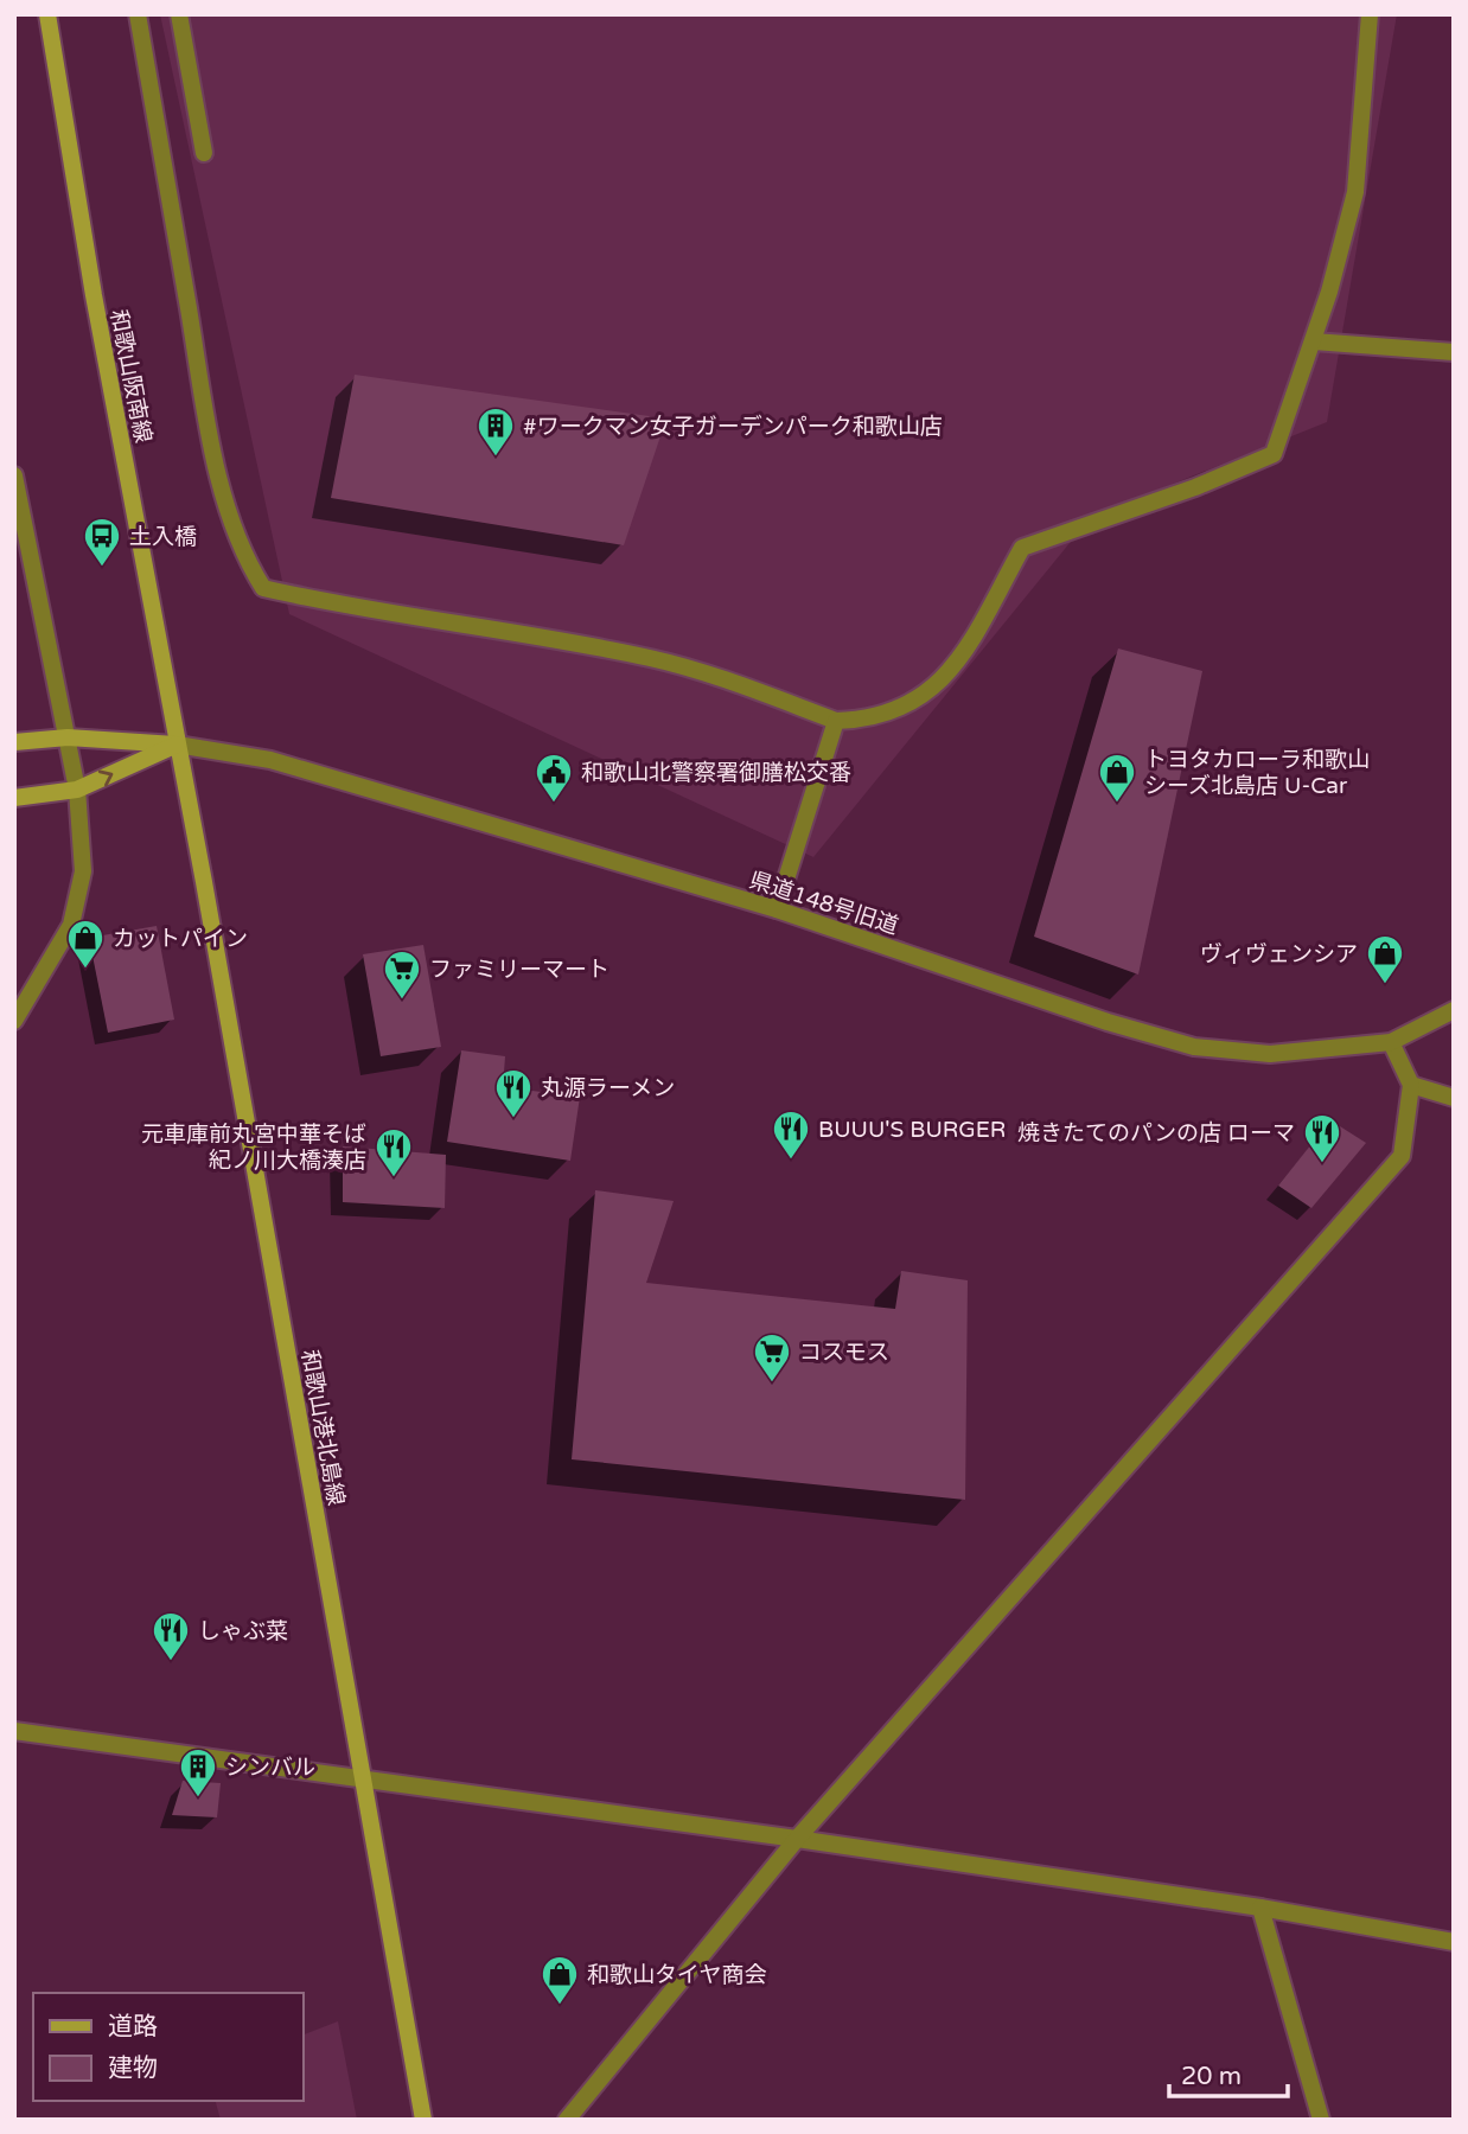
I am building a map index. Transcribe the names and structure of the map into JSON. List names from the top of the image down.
{
  "streets": {
    "main road": ["和歌山阪南線", "和歌山港北島線"],
    "street": ["県道148号旧道"]
  },
  "crossings": [
    ["和歌山阪南線", "県道148号旧道"],
    ["和歌山阪南線", "和歌山港北島線"],
    ["県道148号旧道", "和歌山港北島線"]
  ],
  "places": {
    "building": ["#ワークマン女子ガーデンパーク和歌山店", "シンバル"],
    "bus stop": ["土入橋"],
    "public building": ["和歌山北警察署御膳松交番"],
    "shop": [
      "トヨタカローラ和歌山 シーズ北島店 U-Car",
      "カットパイン",
      "ヴィヴェンシア",
      "和歌山タイヤ商会"
    ],
    "supermarket": ["ファミリーマート", "コスモス"],
    "restaurant": [
      "丸源ラーメン",
      "BUUU'S BURGER",
      "焼きたてのパンの店 ローマ",
      "元車庫前丸宮中華そば 紀ノ川大橋湊店",
      "しゃぶ菜"
    ]
  },
  "legend": ["道路", "建物"],
  "scale_bar": "20 m"
}
